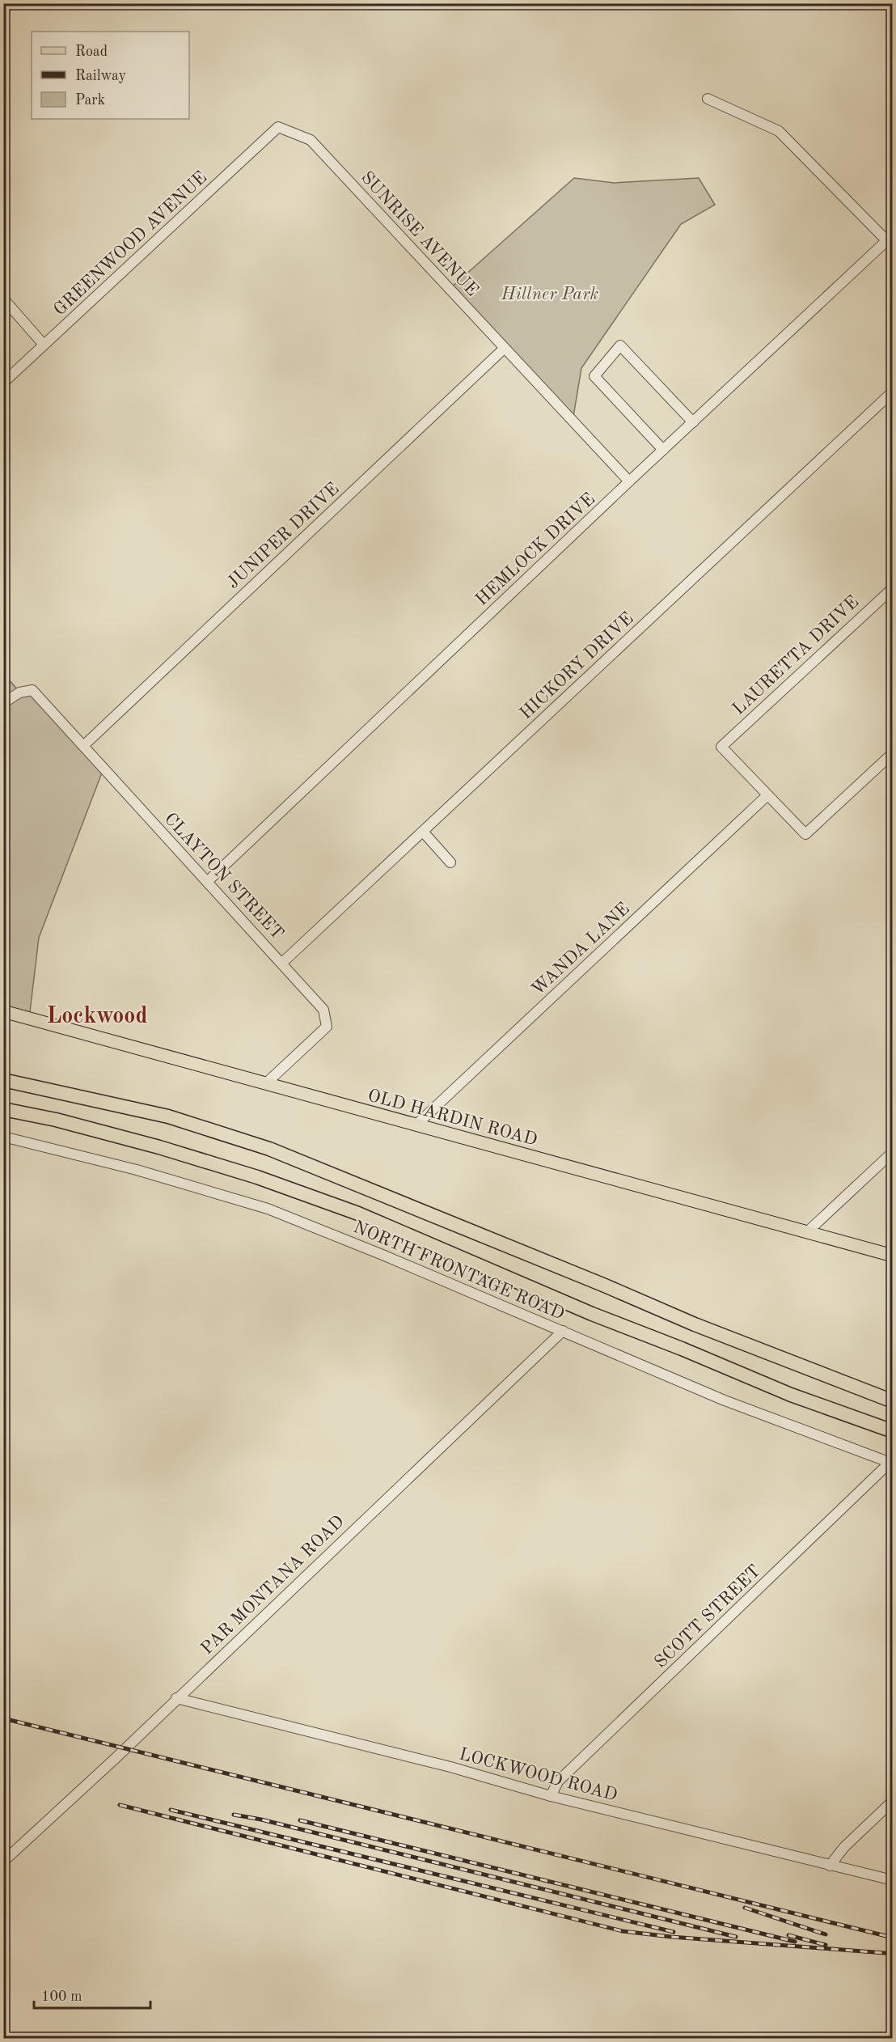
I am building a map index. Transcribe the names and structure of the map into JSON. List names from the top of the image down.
{
  "streets": {
    "main road": ["OLD HARDIN ROAD"],
    "street": [
      "SUNRISE AVENUE",
      "GREENWOOD AVENUE",
      "JUNIPER DRIVE",
      "HEMLOCK DRIVE",
      "LAURETTA DRIVE",
      "HICKORY DRIVE",
      "CLAYTON STREET",
      "WANDA LANE",
      "NORTH FRONTAGE ROAD",
      "PAR MONTANA ROAD",
      "SCOTT STREET",
      "LOCKWOOD ROAD"
    ]
  },
  "crossings": [
    ["SUNRISE AVENUE", "GREENWOOD AVENUE"],
    ["SUNRISE AVENUE", "JUNIPER DRIVE"],
    ["SUNRISE AVENUE", "HEMLOCK DRIVE"],
    ["JUNIPER DRIVE", "CLAYTON STREET"],
    ["HEMLOCK DRIVE", "CLAYTON STREET"],
    ["LAURETTA DRIVE", "WANDA LANE"],
    ["HICKORY DRIVE", "CLAYTON STREET"],
    ["CLAYTON STREET", "OLD HARDIN ROAD"],
    ["WANDA LANE", "OLD HARDIN ROAD"],
    ["NORTH FRONTAGE ROAD", "PAR MONTANA ROAD"],
    ["NORTH FRONTAGE ROAD", "SCOTT STREET"],
    ["PAR MONTANA ROAD", "LOCKWOOD ROAD"],
    ["SCOTT STREET", "LOCKWOOD ROAD"]
  ],
  "districts": ["Lockwood"],
  "parks": ["Hillner Park"],
  "legend": ["Road", "Railway", "Park"],
  "scale_bar": "100 m"
}
